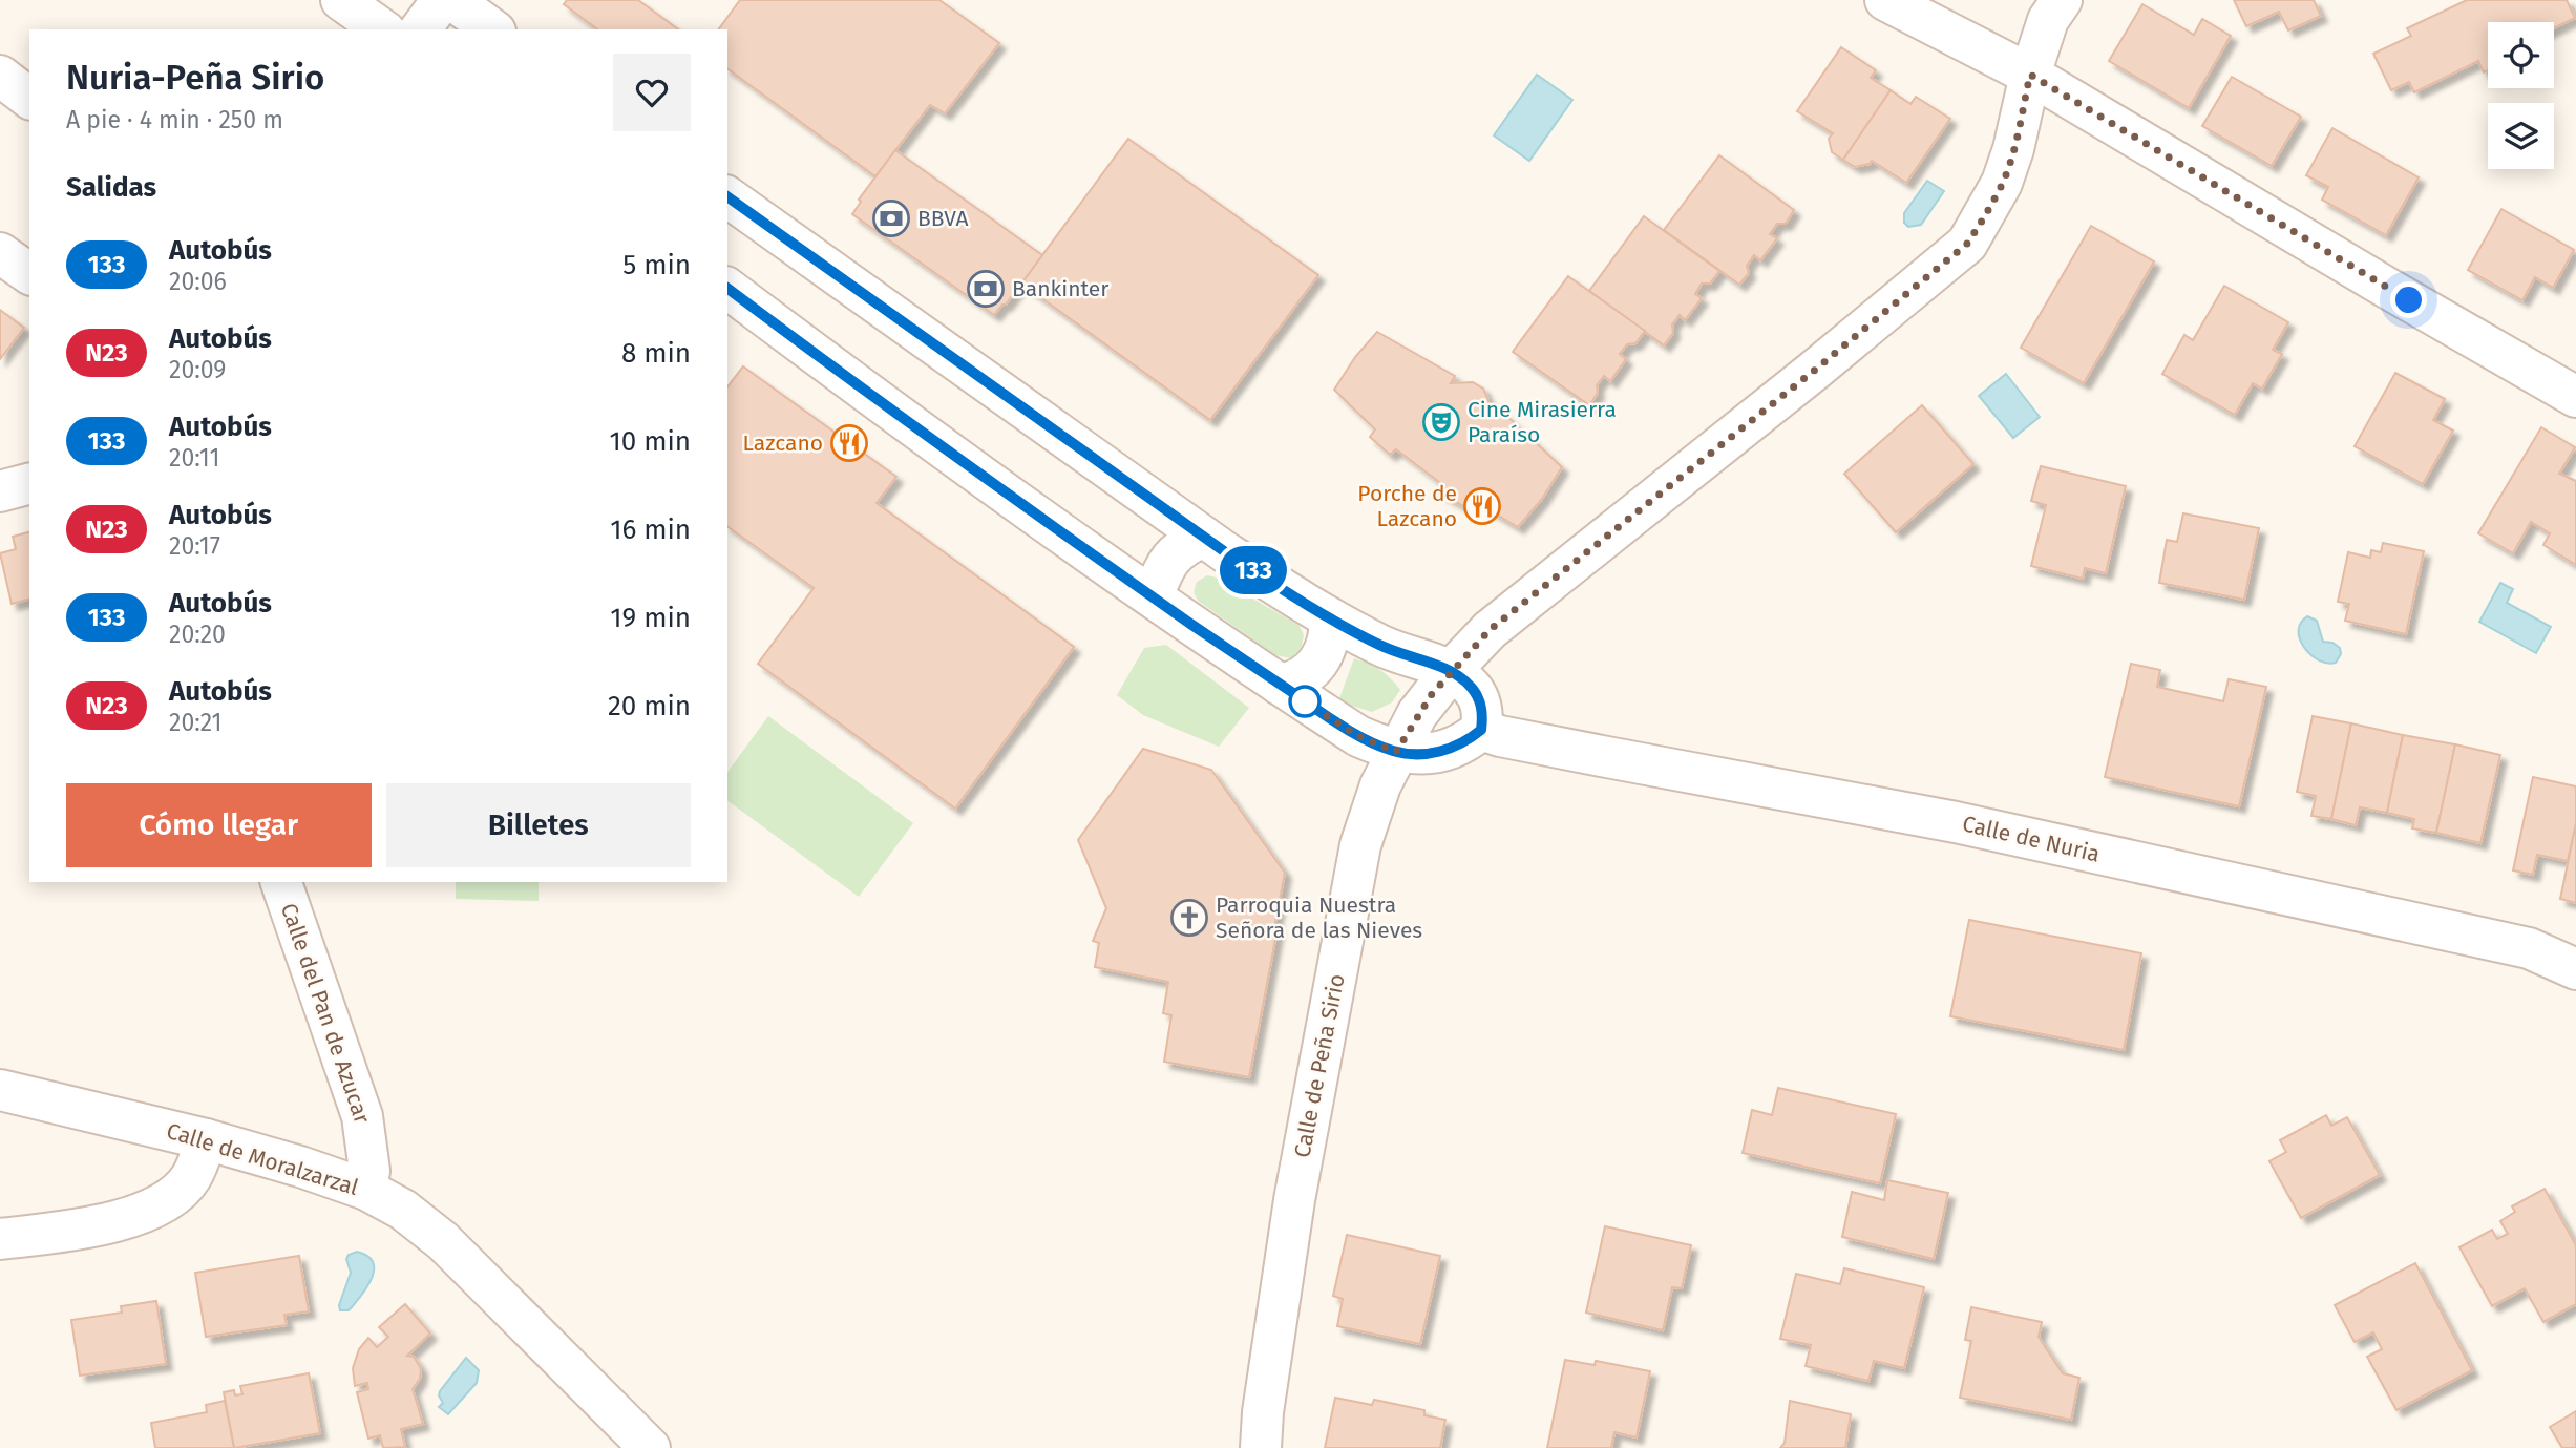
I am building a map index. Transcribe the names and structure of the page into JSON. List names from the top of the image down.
{
  "streets": {
    "street": [
      "Calle de Nuria",
      "Calle del Pan de Azucar",
      "Calle de Peña Sirio",
      "Calle de Moralzarzal"
    ]
  },
  "crossings": [
    ["Calle del Pan de Azucar", "Calle de Moralzarzal"]
  ],
  "places": {
    "bank": ["BBVA", "Bankinter"],
    "theatre": ["Cine Mirasierra Paraíso"],
    "restaurant": ["Lazcano", "Porche de Lazcano"],
    "church": ["Parroquia Nuestra Señora de las Nieves"]
  },
  "lines": ["bus line 133"],
  "page": {
    "on_map": "133",
    "heading": [
      ["Nuria-Peña Sirio", "A pie · 4 min · 250 m"],
      "Salidas"
    ],
    "list": [
      {
        "mark": "133",
        "name": "Autobús",
        "note": "20:06",
        "value": "5 min"
      },
      {
        "mark": "N23",
        "name": "Autobús",
        "note": "20:09",
        "value": "8 min"
      },
      {
        "mark": "133",
        "name": "Autobús",
        "note": "20:11",
        "value": "10 min"
      },
      {
        "mark": "N23",
        "name": "Autobús",
        "note": "20:17",
        "value": "16 min"
      },
      {
        "mark": "133",
        "name": "Autobús",
        "note": "20:20",
        "value": "19 min"
      },
      {
        "mark": "N23",
        "name": "Autobús",
        "note": "20:21",
        "value": "20 min"
      }
    ],
    "buttons": ["Cómo llegar", "Billetes"]
  }
}
